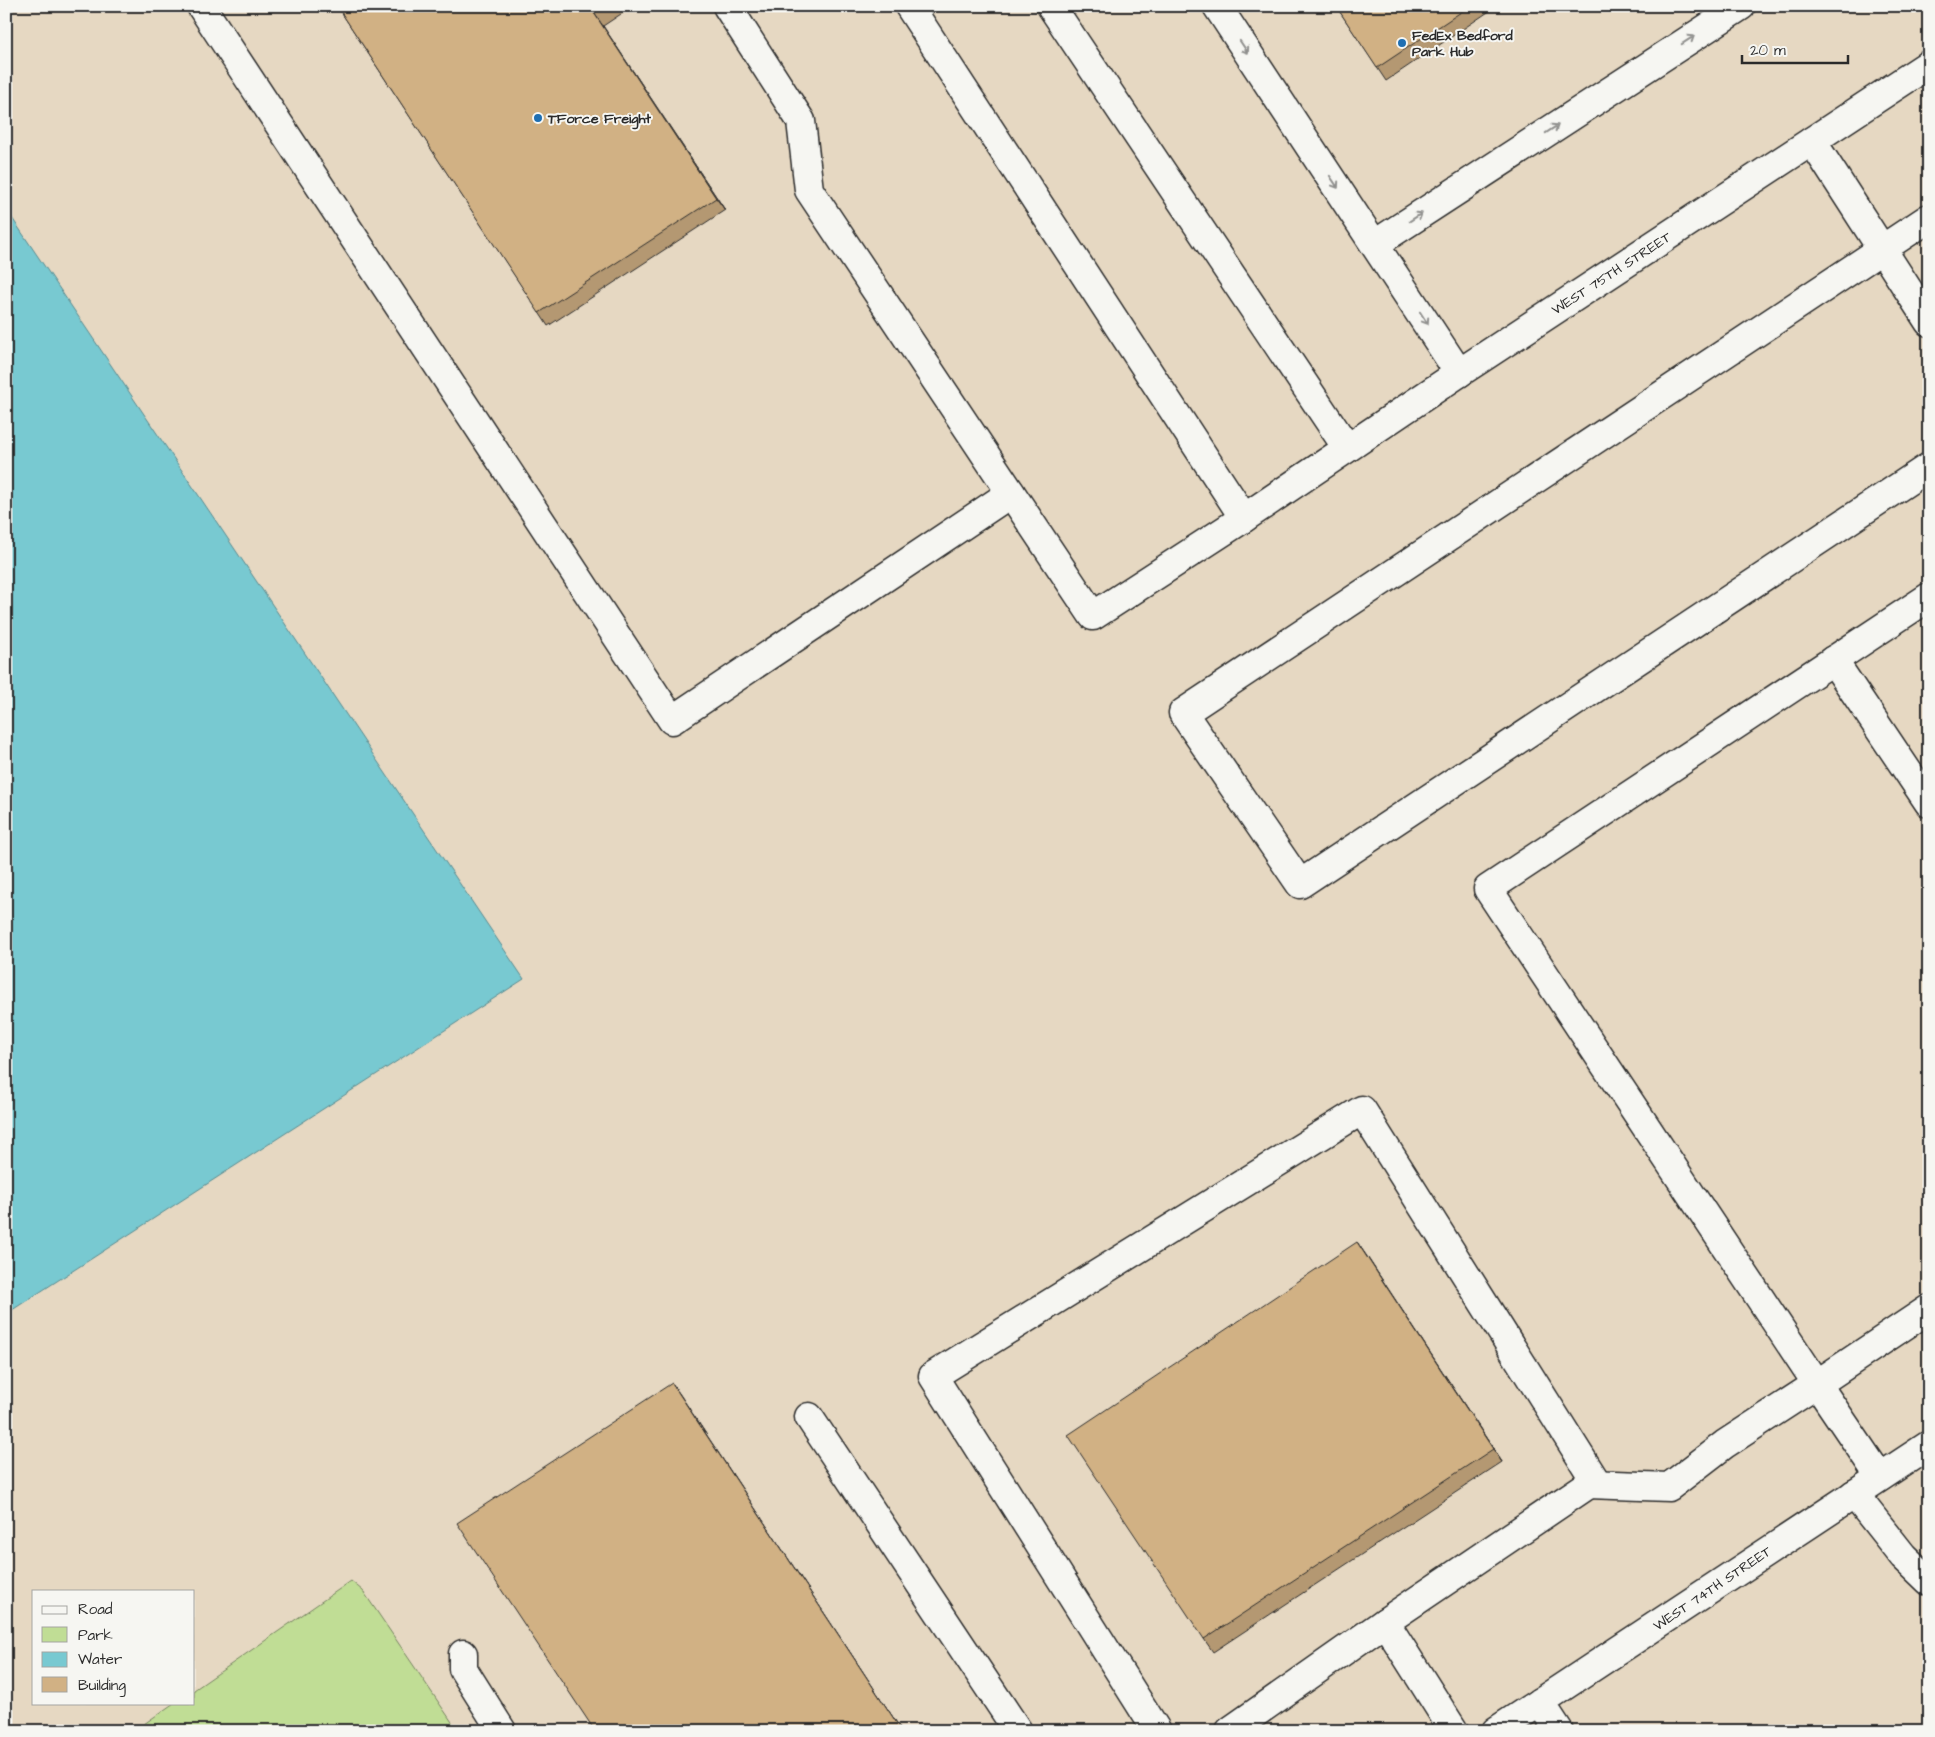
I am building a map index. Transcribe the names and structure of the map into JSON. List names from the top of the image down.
{
  "streets": {
    "street": ["WEST 75TH STREET", "WEST 74TH STREET"]
  },
  "places": ["FedEx Bedford Park Hub", "TForce Freight"],
  "legend": [
    "Road",
    "Park",
    "Water",
    "Building"
  ],
  "scale_bar": "20 m"
}
